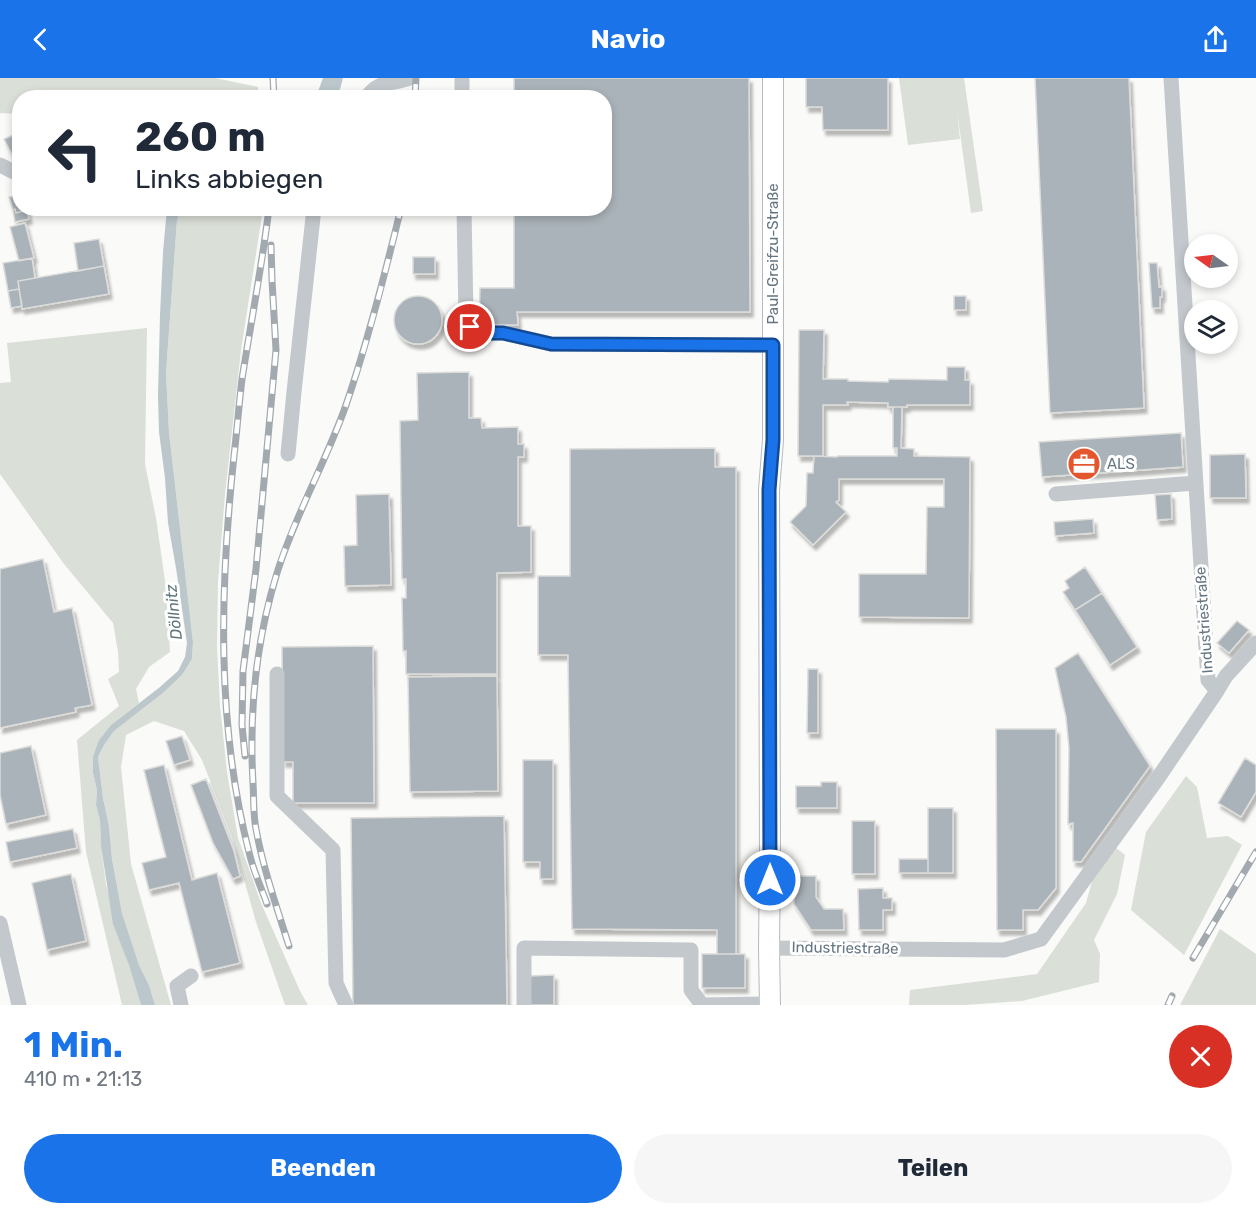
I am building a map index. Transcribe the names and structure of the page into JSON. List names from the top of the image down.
{
  "streets": {
    "main road": ["Paul-Greifzu-Straße"],
    "street": ["Industriestraße"]
  },
  "crossings": [
    ["Paul-Greifzu-Straße", "Industriestraße"]
  ],
  "water": ["Döllnitz"],
  "places": {
    "office": ["ALS"]
  },
  "north": "left",
  "page": {
    "header": "Navio",
    "turn": ["260 m", "Links abbiegen"],
    "heading": ["1 Min.", "410 m · 21:13"],
    "buttons": ["Beenden", "Teilen"]
  }
}
